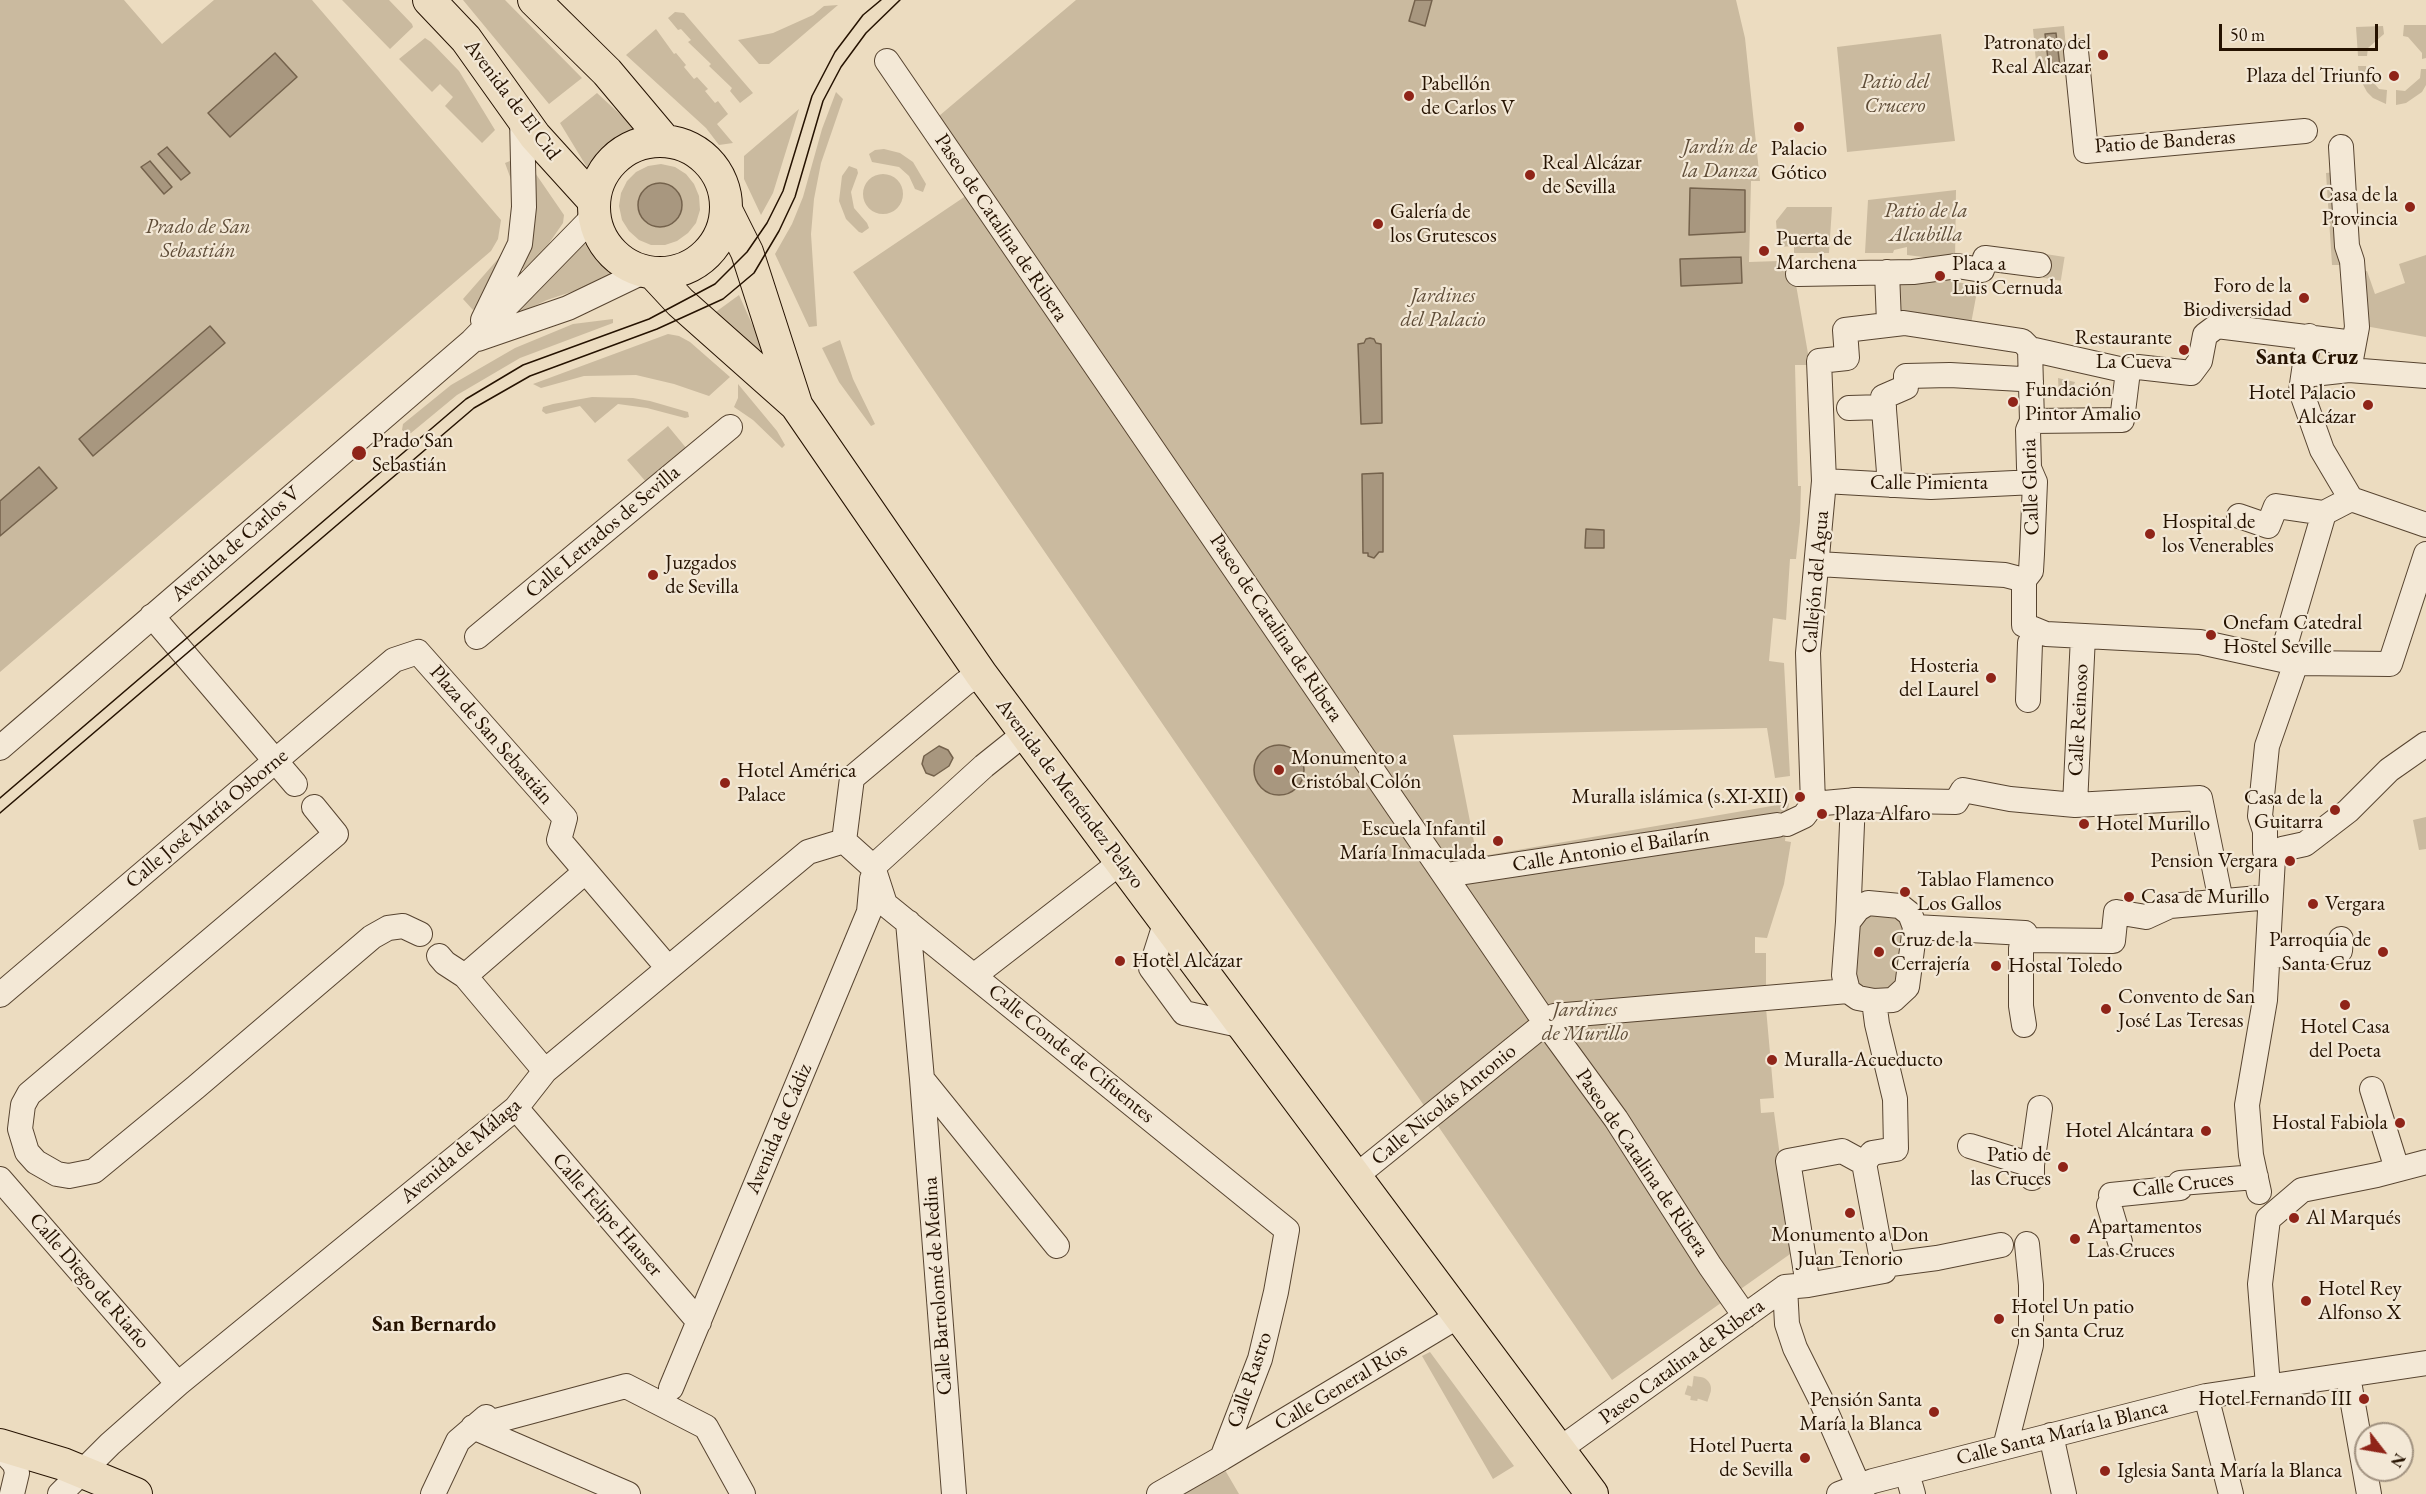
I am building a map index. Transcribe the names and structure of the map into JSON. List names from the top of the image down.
{
  "streets": {
    "main road": ["Avenida de El Cid", "Avenida de Menéndez Pelayo"],
    "street": [
      "Patio de Banderas",
      "Paseo de Catalina de Ribera",
      "Calle Pimienta",
      "Calle Gloria",
      "Calle Letrados de Sevilla",
      "Avenida de Carlos V",
      "Callejón del Agua",
      "Calle Reinoso",
      "Plaza de San Sebastián",
      "Calle José María Osborne",
      "Calle Antonio el Bailarín",
      "Calle Conde de Cifuentes",
      "Calle Nicolás Antonio",
      "Avenida de Cádiz",
      "Avenida de Málaga",
      "Calle Cruces",
      "Calle Felipe Hauser",
      "Calle Diego de Riaño",
      "Calle Bartolomé de Medina",
      "Paseo Catalina de Ribera",
      "Calle Rastro",
      "Calle General Ríos",
      "Calle Santa María la Blanca"
    ]
  },
  "crossings": [
    ["Avenida de El Cid", "Avenida de Carlos V"],
    ["Paseo de Catalina de Ribera", "Calle Antonio el Bailarín"],
    ["Paseo de Catalina de Ribera", "Calle Nicolás Antonio"],
    ["Paseo de Catalina de Ribera", "Paseo Catalina de Ribera"],
    ["Calle Pimienta", "Calle Gloria"],
    ["Calle Pimienta", "Callejón del Agua"],
    ["Callejón del Agua", "Calle Antonio el Bailarín"],
    ["Plaza de San Sebastián", "Calle José María Osborne"],
    ["Avenida de Menéndez Pelayo", "Calle Nicolás Antonio"],
    ["Avenida de Menéndez Pelayo", "Calle General Ríos"],
    ["Calle Conde de Cifuentes", "Avenida de Cádiz"],
    ["Calle Conde de Cifuentes", "Calle Bartolomé de Medina"],
    ["Calle Conde de Cifuentes", "Calle Rastro"],
    ["Avenida de Cádiz", "Calle Felipe Hauser"],
    ["Avenida de Málaga", "Calle Felipe Hauser"],
    ["Avenida de Málaga", "Calle Diego de Riaño"],
    ["Calle Rastro", "Calle General Ríos"]
  ],
  "districts": ["Santa Cruz", "San Bernardo"],
  "parks": [
    "Patio del Crucero",
    "Jardín de la Danza",
    "Patio de la Alcubilla",
    "Prado de San Sebastián",
    "Jardines del Palacio",
    "Jardines de Murillo"
  ],
  "places": [
    "Patronato del Real Alcazar",
    "Plaza del Triunfo",
    "Pabellón de Carlos V",
    "Palacio Gótico",
    "Real Alcázar de Sevilla",
    "Casa de la Provincia",
    "Galería de los Grutescos",
    "Puerta de Marchena",
    "Placa a Luis Cernuda",
    "Foro de la Biodiversidad",
    "Restaurante La Cueva",
    "Fundación Pintor Amalio",
    "Hotel Palacio Alcázar",
    "Prado San Sebastián",
    "Hospital de los Venerables",
    "Juzgados de Sevilla",
    "Onefam Catedral Hostel Seville",
    "Hosteria del Laurel",
    "Monumento a Cristóbal Colón",
    "Hotel América Palace",
    "Muralla islámica (s.XI-XII)",
    "Casa de la Guitarra",
    "Plaza Alfaro",
    "Hotel Murillo",
    "Escuela Infantil María Inmaculada",
    "Pension Vergara",
    "Tablao Flamenco Los Gallos",
    "Casa de Murillo",
    "Vergara",
    "Cruz de la Cerrajería",
    "Parroquia de Santa Cruz",
    "Hotel Alcázar",
    "Hostal Toledo",
    "Hotel Casa del Poeta",
    "Convento de San José Las Teresas",
    "Muralla-Acueducto",
    "Hostal Fabiola",
    "Hotel Alcántara",
    "Patio de las Cruces",
    "Monumento a Don Juan Tenorio",
    "Al Marqués",
    "Apartamentos Las Cruces",
    "Hotel Rey Alfonso X",
    "Hotel Un patio en Santa Cruz",
    "Hotel Fernando III",
    "Pensión Santa María la Blanca",
    "Hotel Puerta de Sevilla",
    "Iglesia Santa María la Blanca"
  ],
  "scale_bar": "50 m",
  "north": "bottom right"
}
